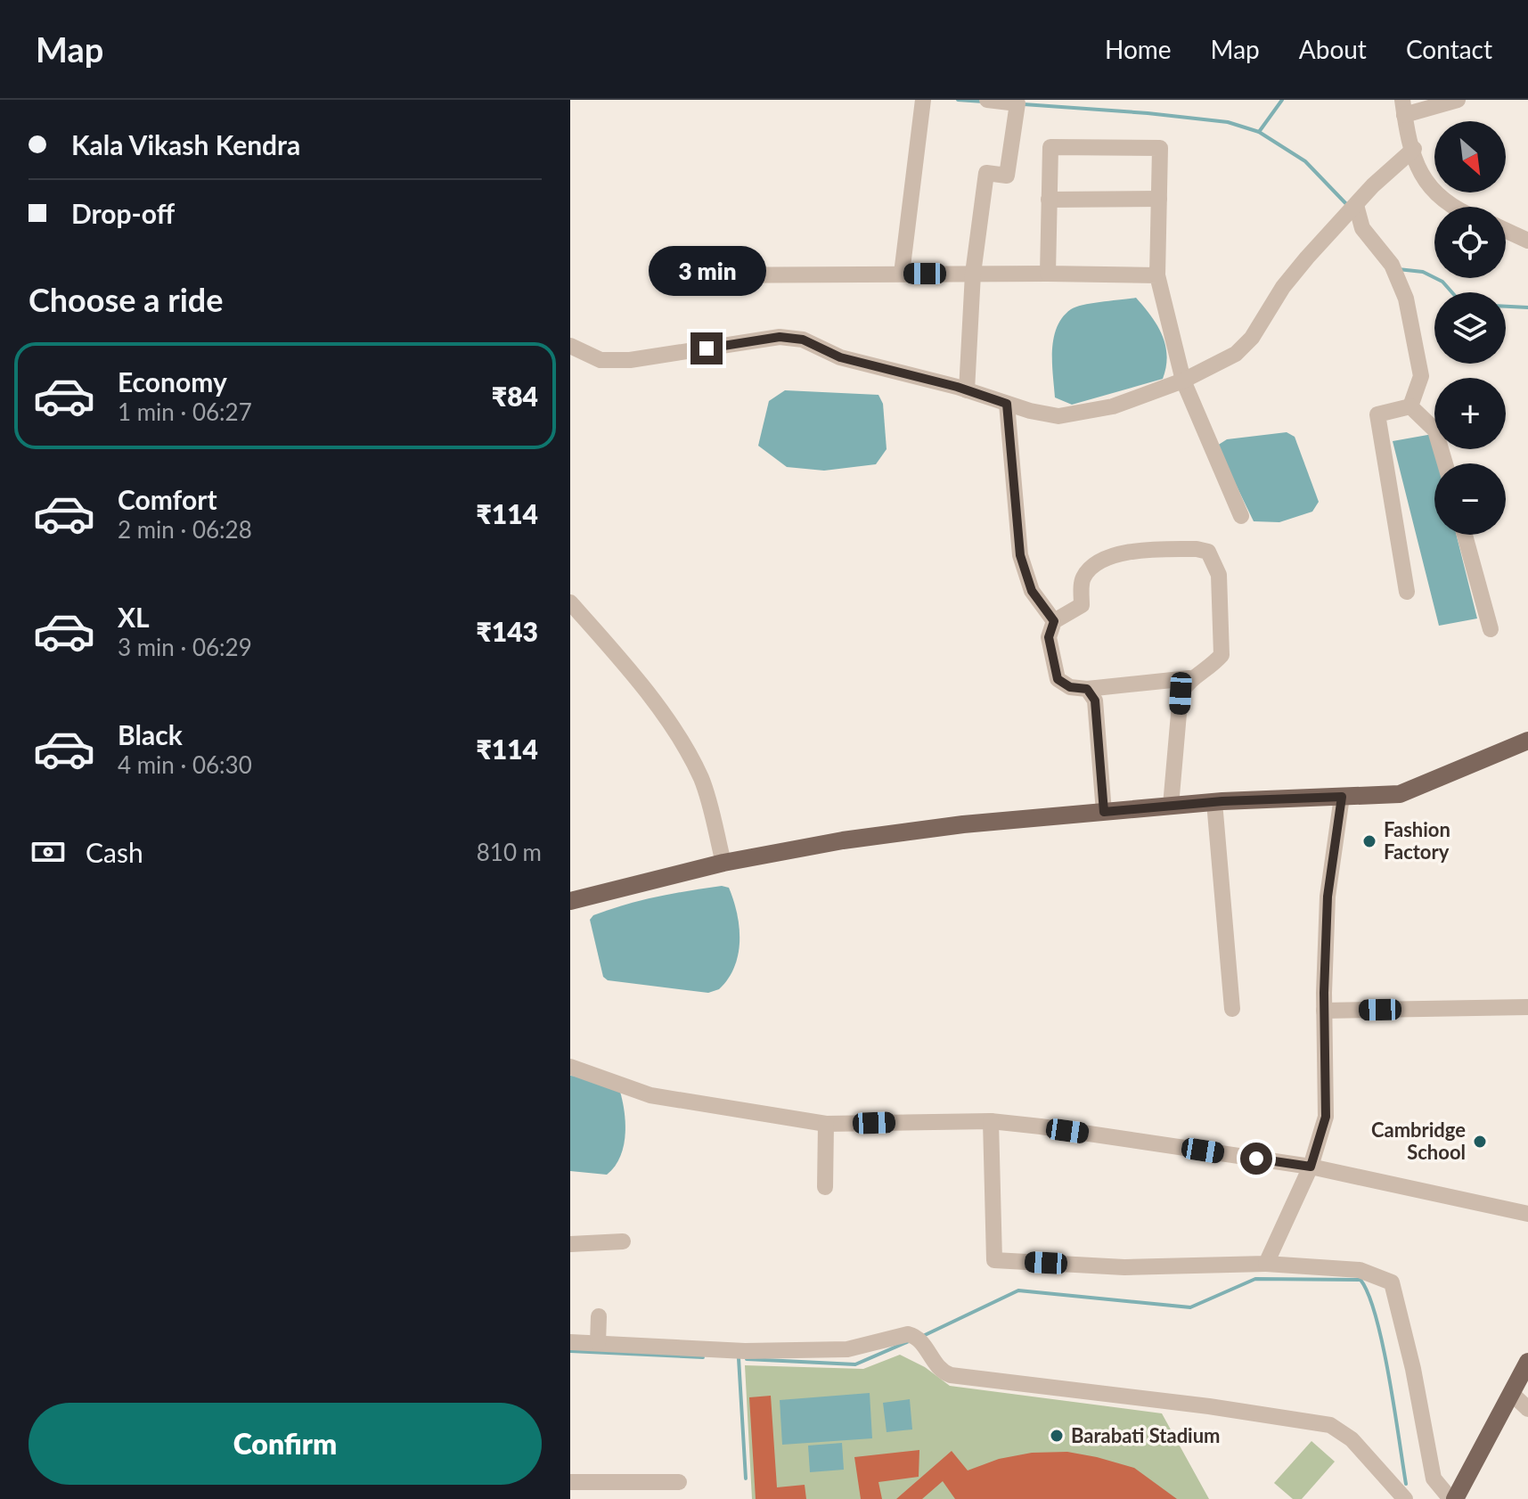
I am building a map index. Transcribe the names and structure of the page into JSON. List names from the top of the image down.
{
  "places": ["Fashion Factory", "Cambridge School", "Barabati Stadium"],
  "north": "bottom right",
  "page": {
    "header": "Map",
    "nav": [
      "Home",
      "Map",
      "About",
      "Contact"
    ],
    "banner": ["Kala Vikash Kendra", "Drop-off"],
    "map_buttons": ["+", "−"],
    "bubble": "3 min",
    "heading": "Choose a ride",
    "list": [
      {
        "name": "Economy",
        "note": "1 min · 06:27",
        "value": "₹84"
      },
      {
        "name": "Comfort",
        "note": "2 min · 06:28",
        "value": "₹114"
      },
      {
        "name": "XL",
        "note": "3 min · 06:29",
        "value": "₹143"
      },
      {
        "name": "Black",
        "note": "4 min · 06:30",
        "value": "₹114"
      }
    ],
    "pay": ["Cash", "810 m"],
    "buttons": "Confirm"
  }
}
